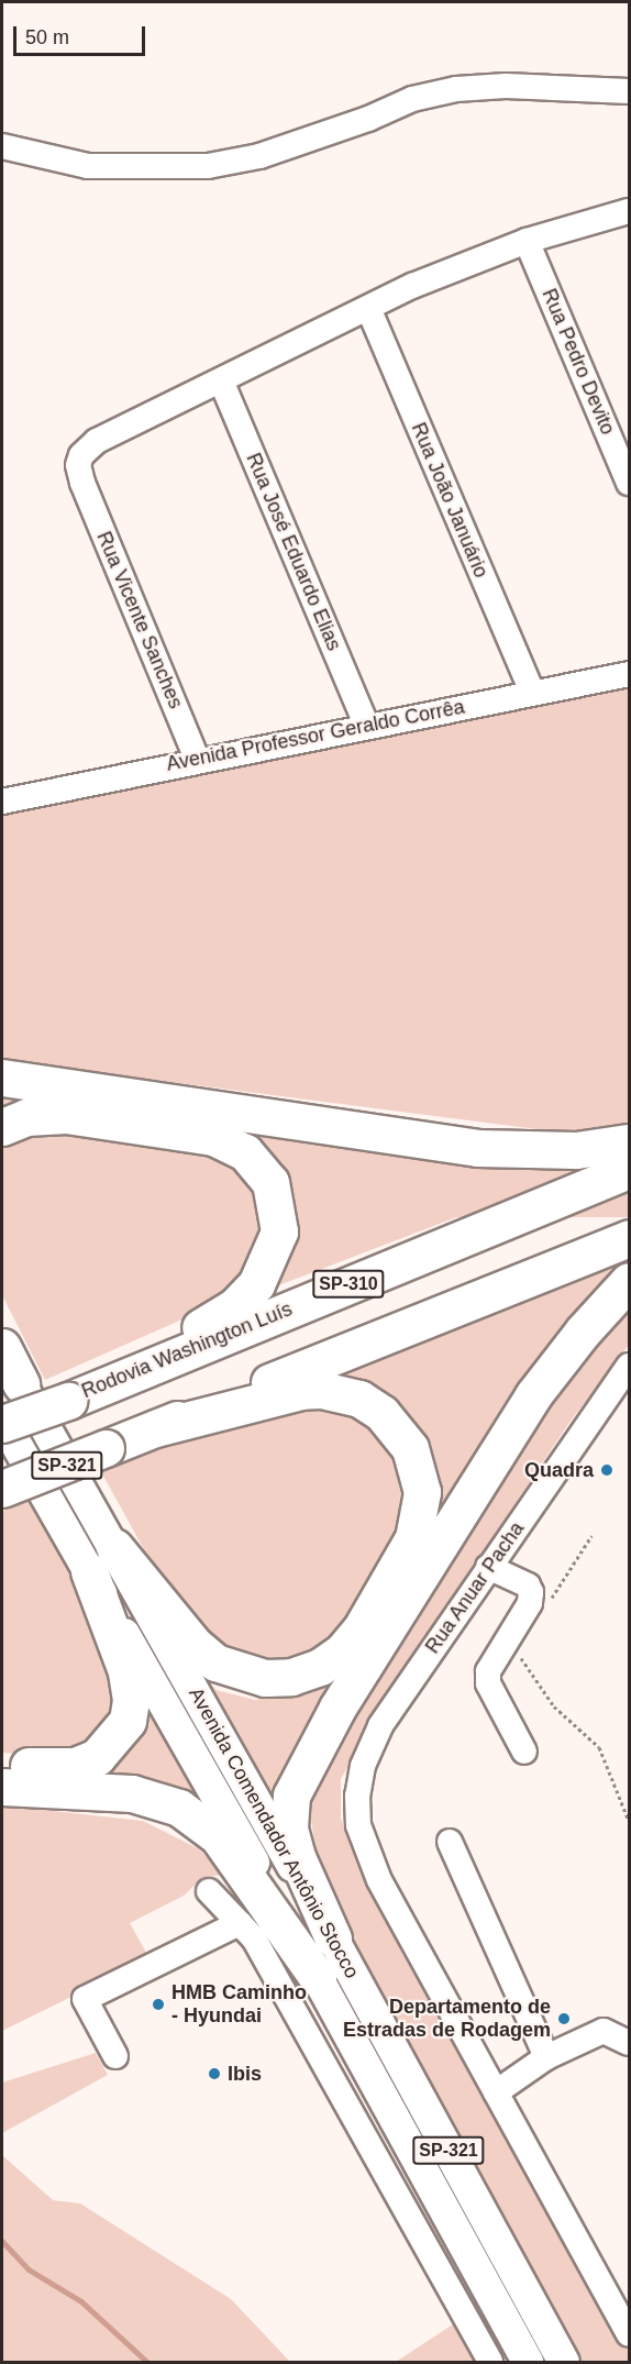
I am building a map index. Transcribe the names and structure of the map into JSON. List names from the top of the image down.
{
  "streets": {
    "highway": ["SP-310", "Rodovia Washington Luís"],
    "main road": ["SP-321", "Avenida Comendador Antônio Stocco"],
    "street": [
      "Rua Pedro Devito",
      "Rua João Januário",
      "Rua José Eduardo Elias",
      "Rua Vicente Sanches",
      "Avenida Professor Geraldo Corrêa",
      "Rua Anuar Pacha"
    ]
  },
  "crossings": [
    ["Rua João Januário", "Avenida Professor Geraldo Corrêa"],
    ["Rua José Eduardo Elias", "Rua Vicente Sanches"],
    ["Rua José Eduardo Elias", "Avenida Professor Geraldo Corrêa"],
    ["Rua Vicente Sanches", "Avenida Professor Geraldo Corrêa"],
    ["Rodovia Washington Luís", "SP-321"],
    ["SP-321", "Avenida Comendador Antônio Stocco"]
  ],
  "places": [
    "Quadra",
    "HMB Caminho - Hyundai",
    "Departamento de Estradas de Rodagem",
    "Ibis"
  ],
  "scale_bar": "50 m"
}
